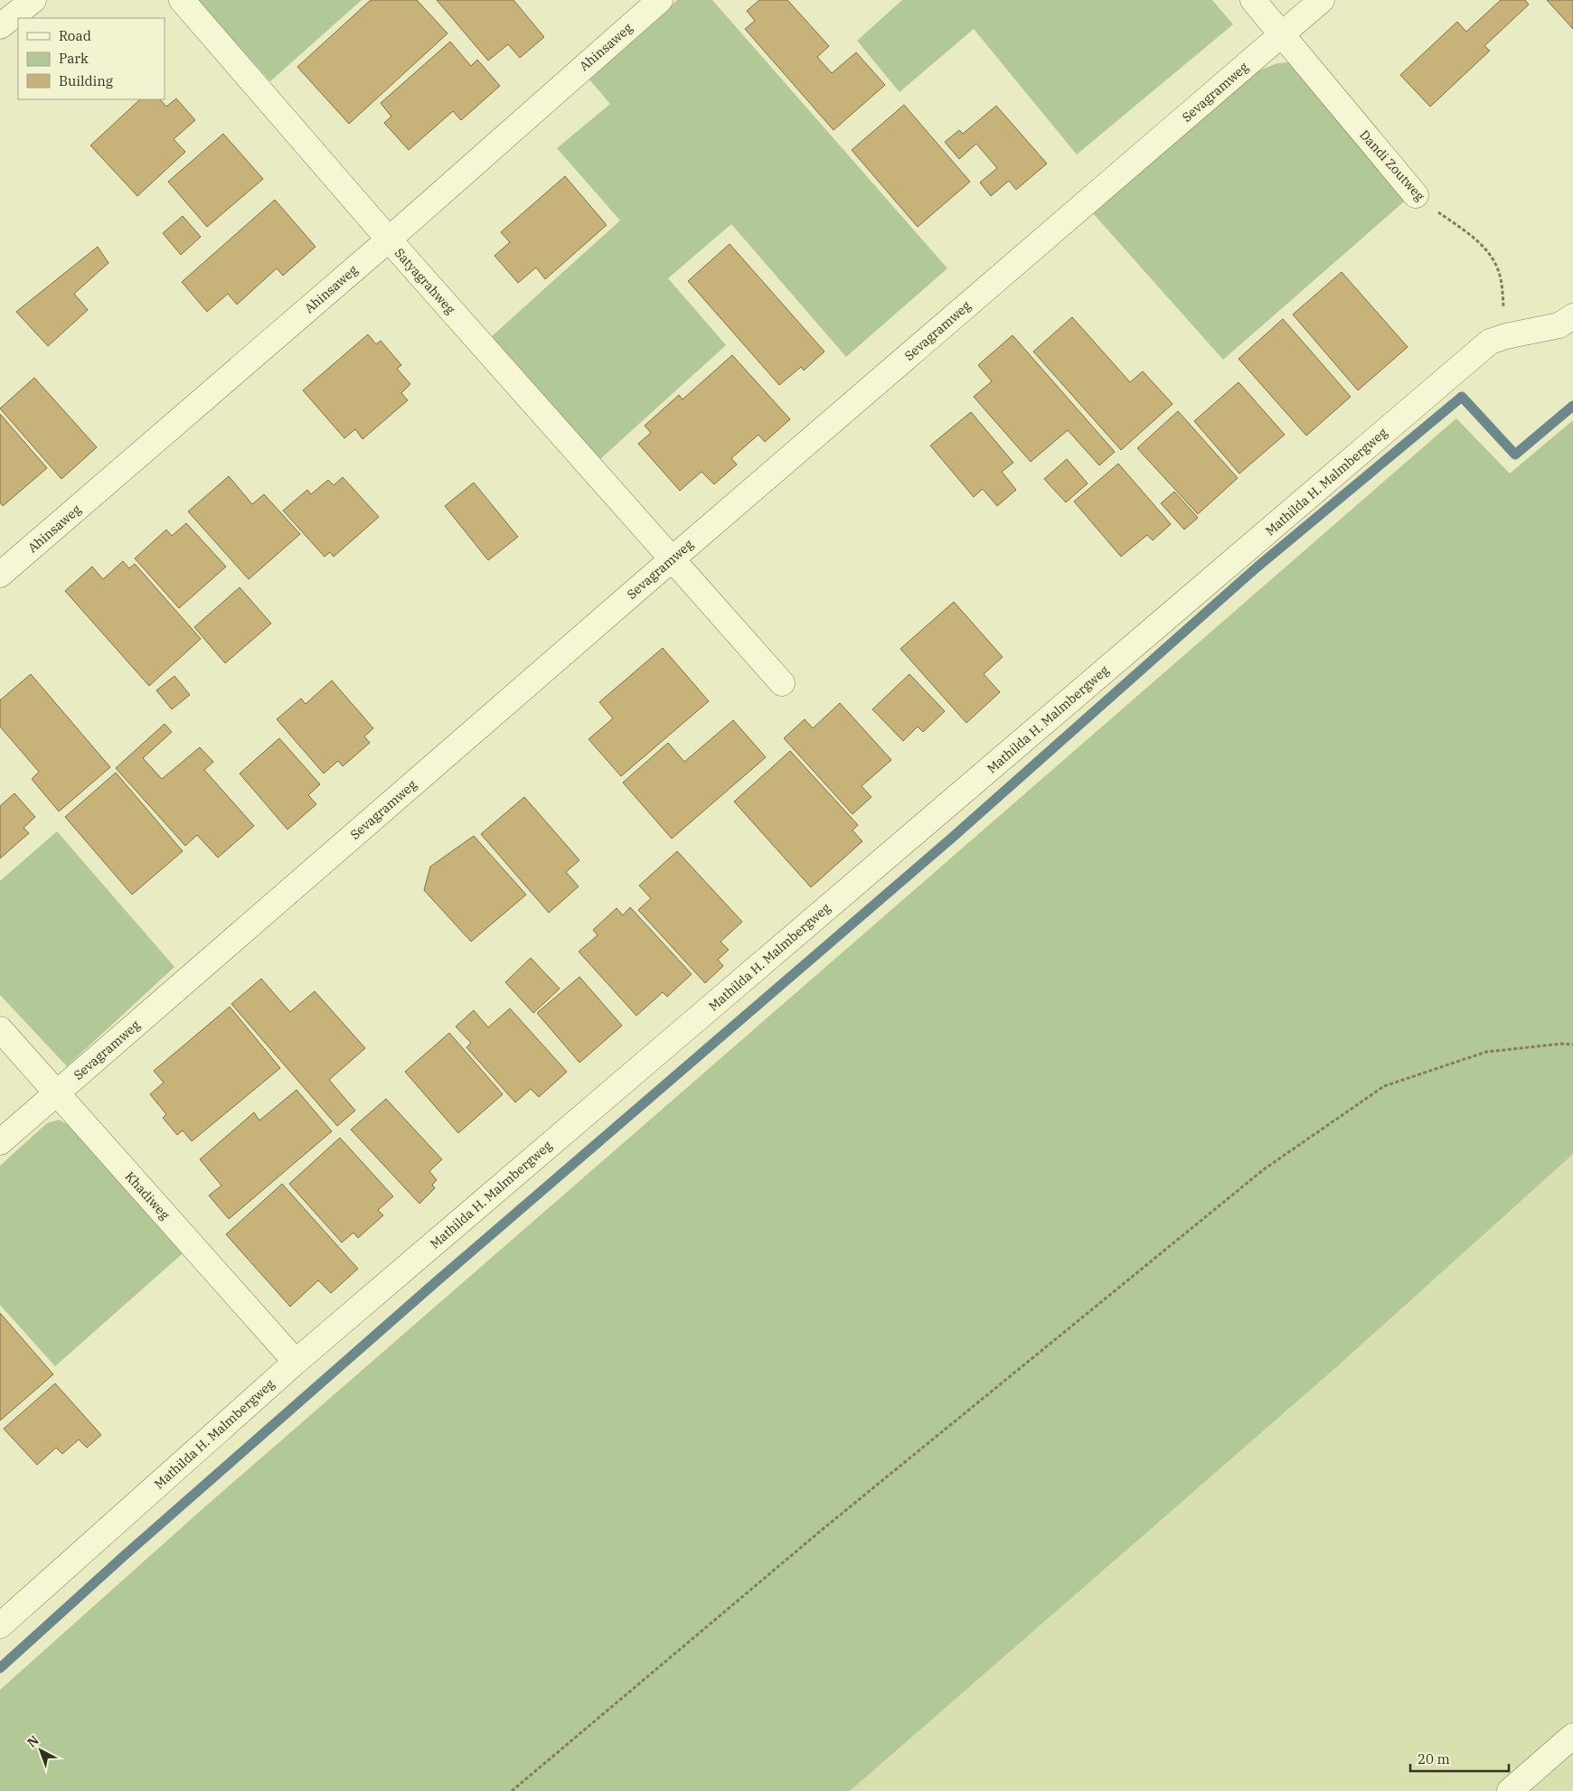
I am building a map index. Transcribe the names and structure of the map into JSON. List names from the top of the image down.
{
  "streets": {
    "street": [
      "Ahinsaweg",
      "Sevagramweg",
      "Dandi Zoutweg",
      "Satyagrahweg",
      "Mathilda H. Malmbergweg",
      "Khadiweg"
    ]
  },
  "crossings": [
    ["Ahinsaweg", "Satyagrahweg"],
    ["Sevagramweg", "Dandi Zoutweg"],
    ["Sevagramweg", "Satyagrahweg"],
    ["Sevagramweg", "Khadiweg"],
    ["Dandi Zoutweg", "Mathilda H. Malmbergweg"],
    ["Mathilda H. Malmbergweg", "Khadiweg"]
  ],
  "legend": ["Road", "Park", "Building"],
  "scale_bar": "20 m",
  "north": "top left"
}
